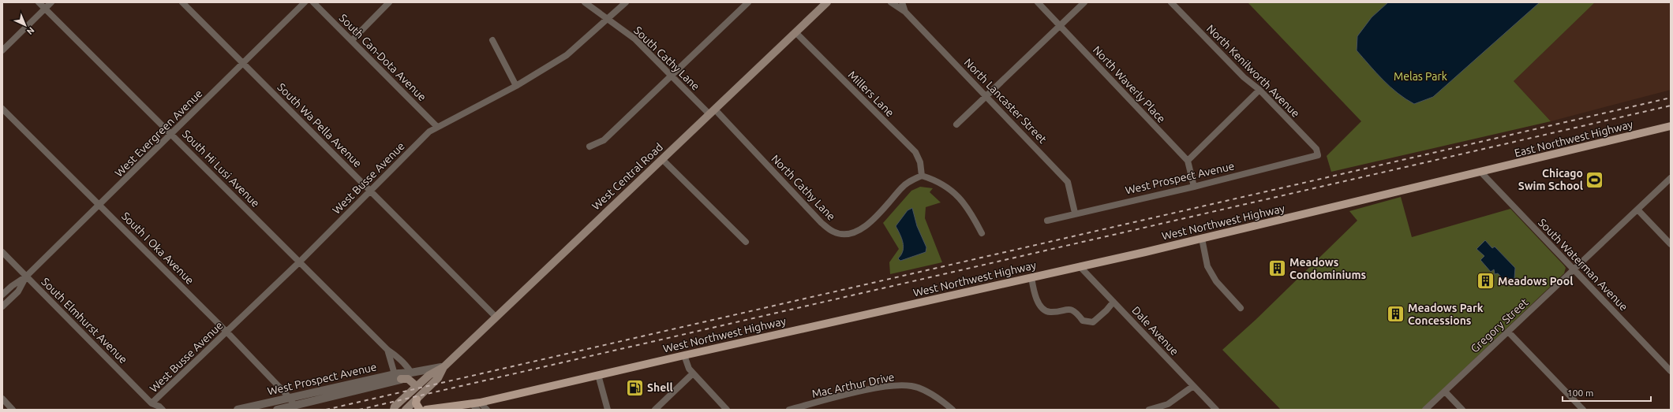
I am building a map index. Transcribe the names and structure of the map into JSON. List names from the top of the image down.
{
  "streets": {
    "main road": ["East Northwest Highway", "West Central Road", "West Northwest Highway"],
    "street": [
      "South Can-Dota Avenue",
      "South Cathy Lane",
      "North Kenilworth Avenue",
      "North Waverly Place",
      "Millers Lane",
      "North Lancaster Street",
      "South Wa Pella Avenue",
      "West Evergreen Avenue",
      "South Hi Lusi Avenue",
      "West Busse Avenue",
      "West Prospect Avenue",
      "North Cathy Lane",
      "South I Oka Avenue",
      "South Waterman Avenue",
      "South Elmhurst Avenue",
      "Gregory Street",
      "Dale Avenue",
      "Mac Arthur Drive"
    ]
  },
  "crossings": [
    ["South Can-Dota Avenue", "West Busse Avenue"],
    ["South Cathy Lane", "West Central Road"],
    ["South Cathy Lane", "West Busse Avenue"],
    ["South Cathy Lane", "North Cathy Lane"],
    ["North Kenilworth Avenue", "West Prospect Avenue"],
    ["North Waverly Place", "West Prospect Avenue"],
    ["Millers Lane", "West Central Road"],
    ["Millers Lane", "North Cathy Lane"],
    ["North Lancaster Street", "West Prospect Avenue"],
    ["South Wa Pella Avenue", "West Evergreen Avenue"],
    ["South Wa Pella Avenue", "West Central Road"],
    ["South Wa Pella Avenue", "West Busse Avenue"],
    ["West Evergreen Avenue", "South Hi Lusi Avenue"],
    ["West Evergreen Avenue", "South I Oka Avenue"],
    ["West Evergreen Avenue", "South Elmhurst Avenue"],
    ["East Northwest Highway", "West Northwest Highway"],
    ["East Northwest Highway", "South Waterman Avenue"],
    ["South Hi Lusi Avenue", "West Busse Avenue"],
    ["South Hi Lusi Avenue", "West Prospect Avenue"],
    ["West Central Road", "West Prospect Avenue"],
    ["West Central Road", "North Cathy Lane"],
    ["West Busse Avenue", "South I Oka Avenue"],
    ["West Busse Avenue", "South Elmhurst Avenue"],
    ["West Prospect Avenue", "South I Oka Avenue"],
    ["West Northwest Highway", "South Waterman Avenue"],
    ["West Northwest Highway", "Dale Avenue"],
    ["South Waterman Avenue", "Gregory Street"]
  ],
  "parks": ["Melas Park"],
  "places": {
    "sports": ["Chicago Swim School"],
    "building": ["Meadows Condominiums", "Meadows Pool", "Meadows Park Concessions"],
    "fuel station": ["Shell"]
  },
  "scale_bar": "100 m",
  "north": "bottom right"
}
